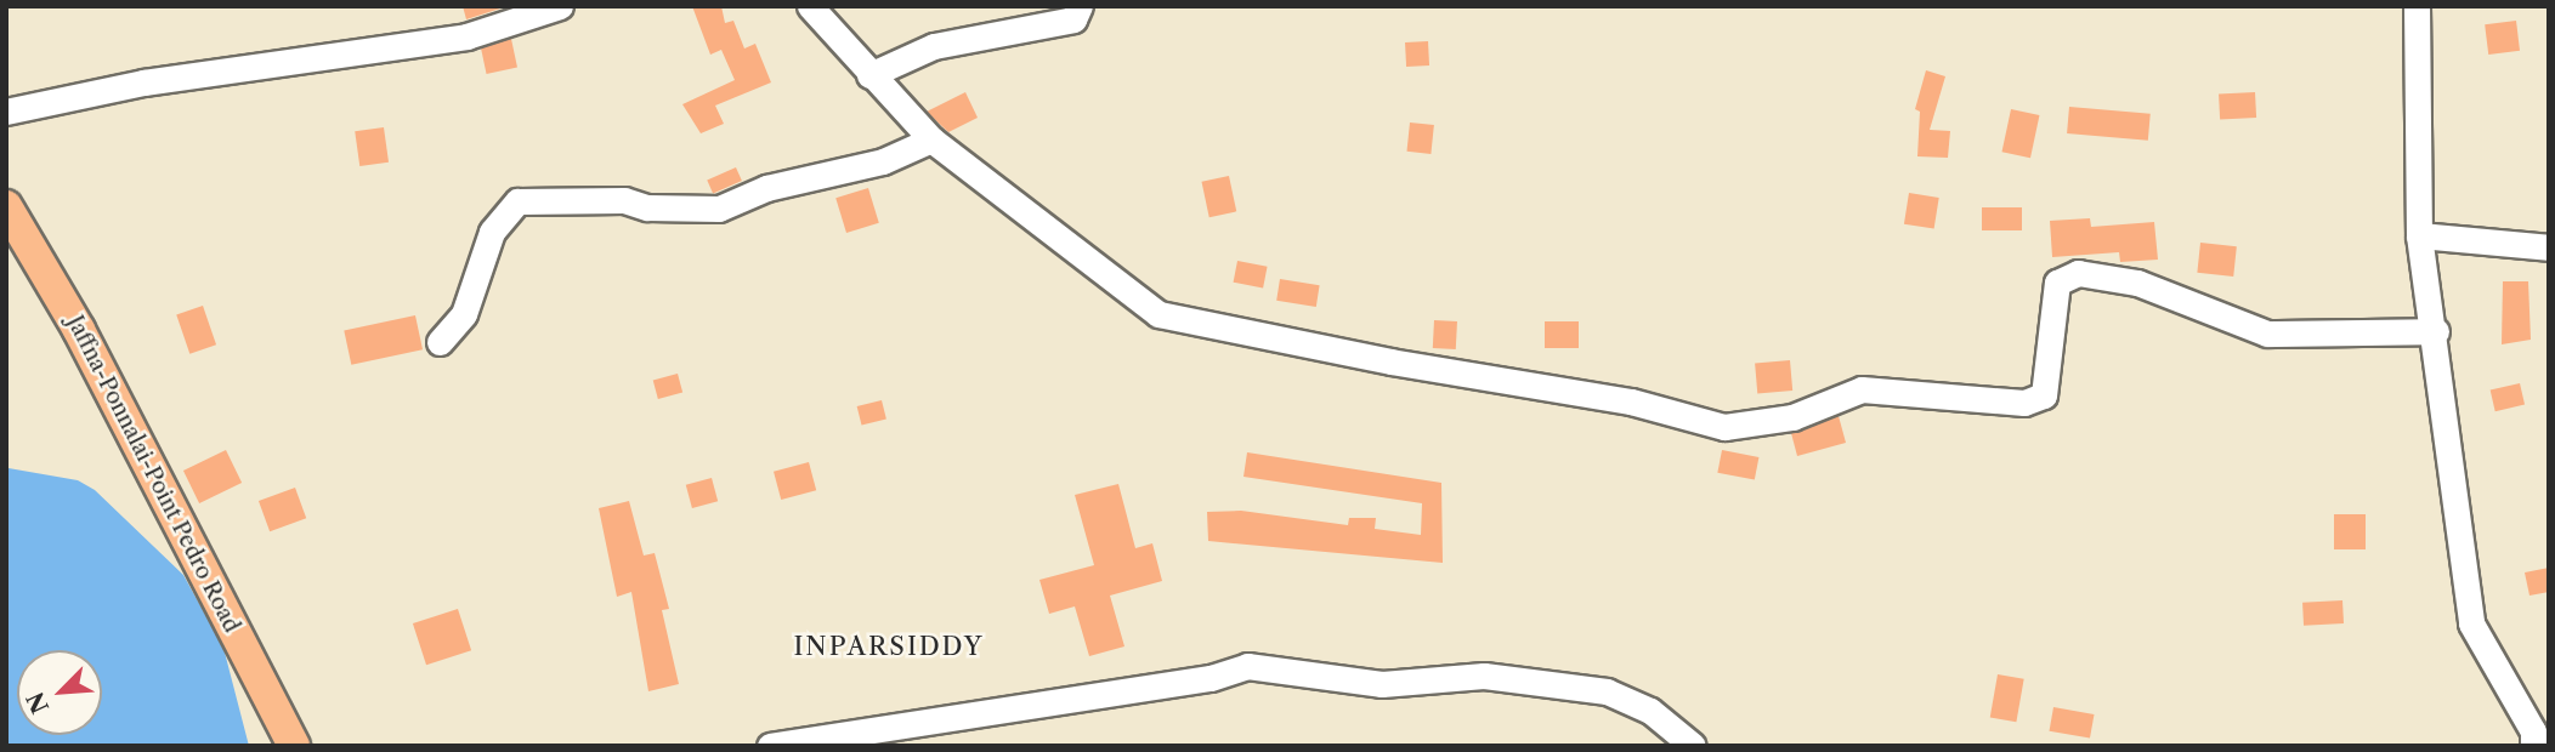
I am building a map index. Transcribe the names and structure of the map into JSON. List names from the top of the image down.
{
  "streets": {
    "main road": ["Jaffna-Ponnalai-Point Pedro Road"]
  },
  "districts": ["INPARSIDDY"],
  "north": "bottom left"
}
